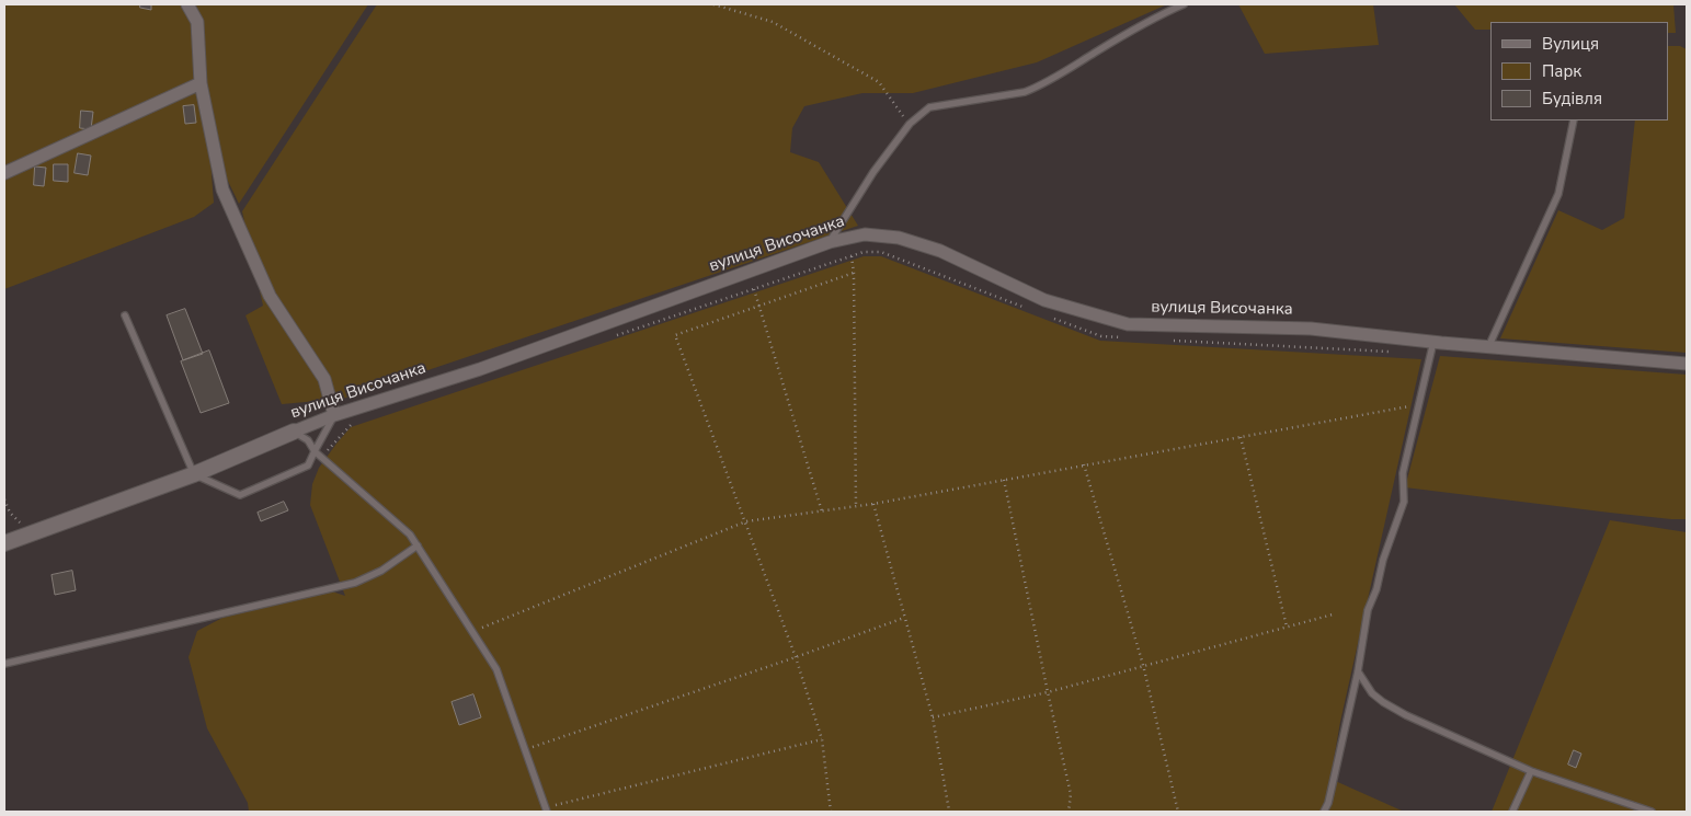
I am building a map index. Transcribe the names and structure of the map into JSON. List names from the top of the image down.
{
  "streets": {
    "street": ["вулиця Височанка"]
  },
  "legend": ["Вулиця", "Парк", "Будівля"]
}
